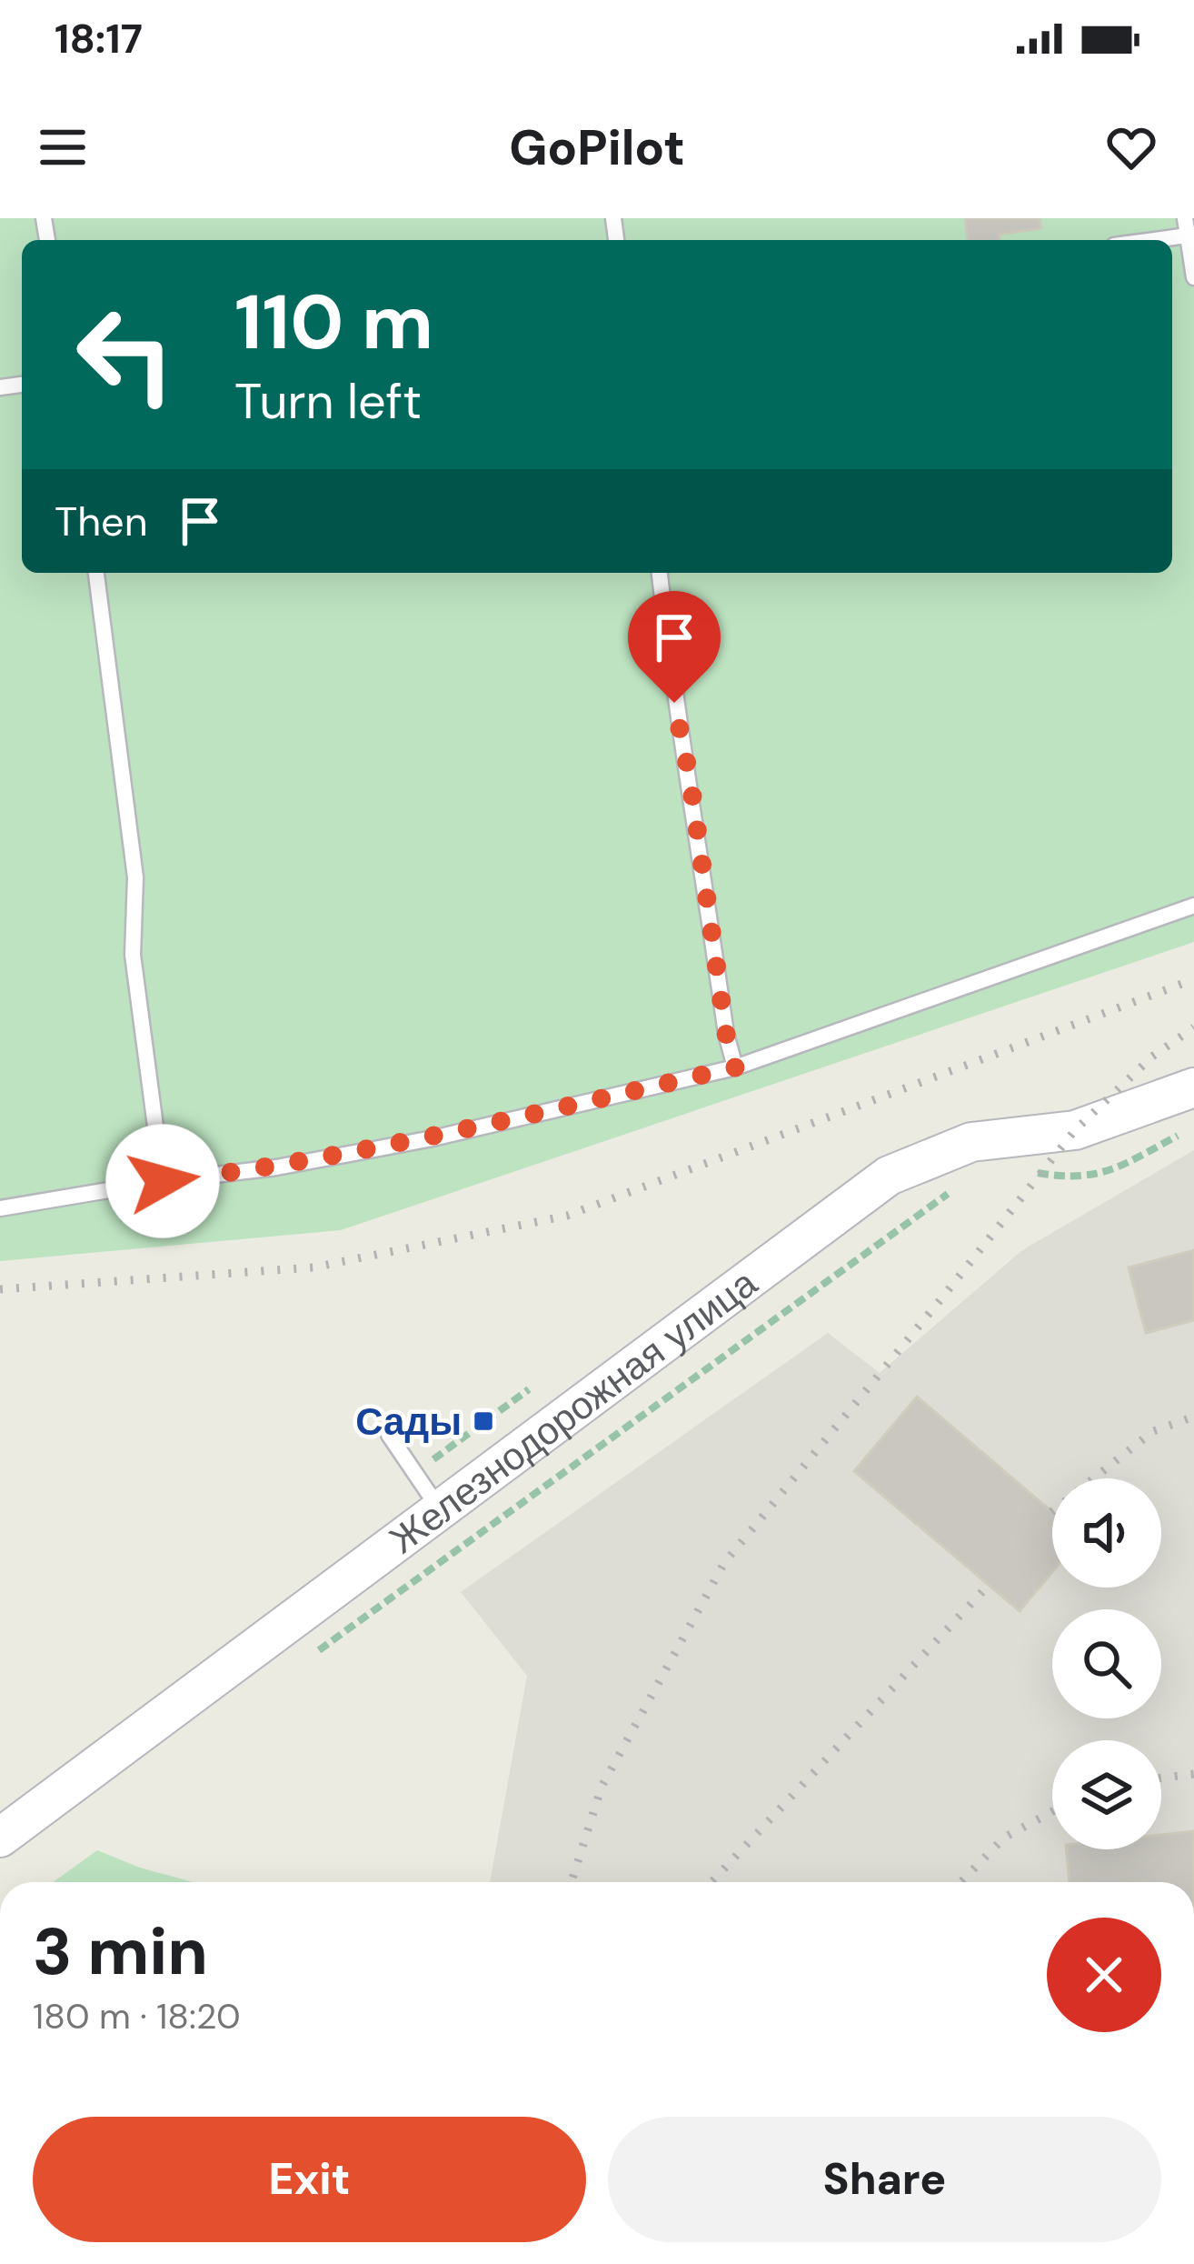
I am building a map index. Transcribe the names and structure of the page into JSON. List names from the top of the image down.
{
  "streets": {
    "street": ["Железнодорожная улица"]
  },
  "places": {
    "transit": ["Сады"]
  },
  "page": {
    "status": "18:17",
    "header": "GoPilot",
    "turn": ["110 m", "Turn left"],
    "then": "Then",
    "heading": ["3 min", "180 m · 18:20"],
    "buttons": ["Exit", "Share"]
  }
}
